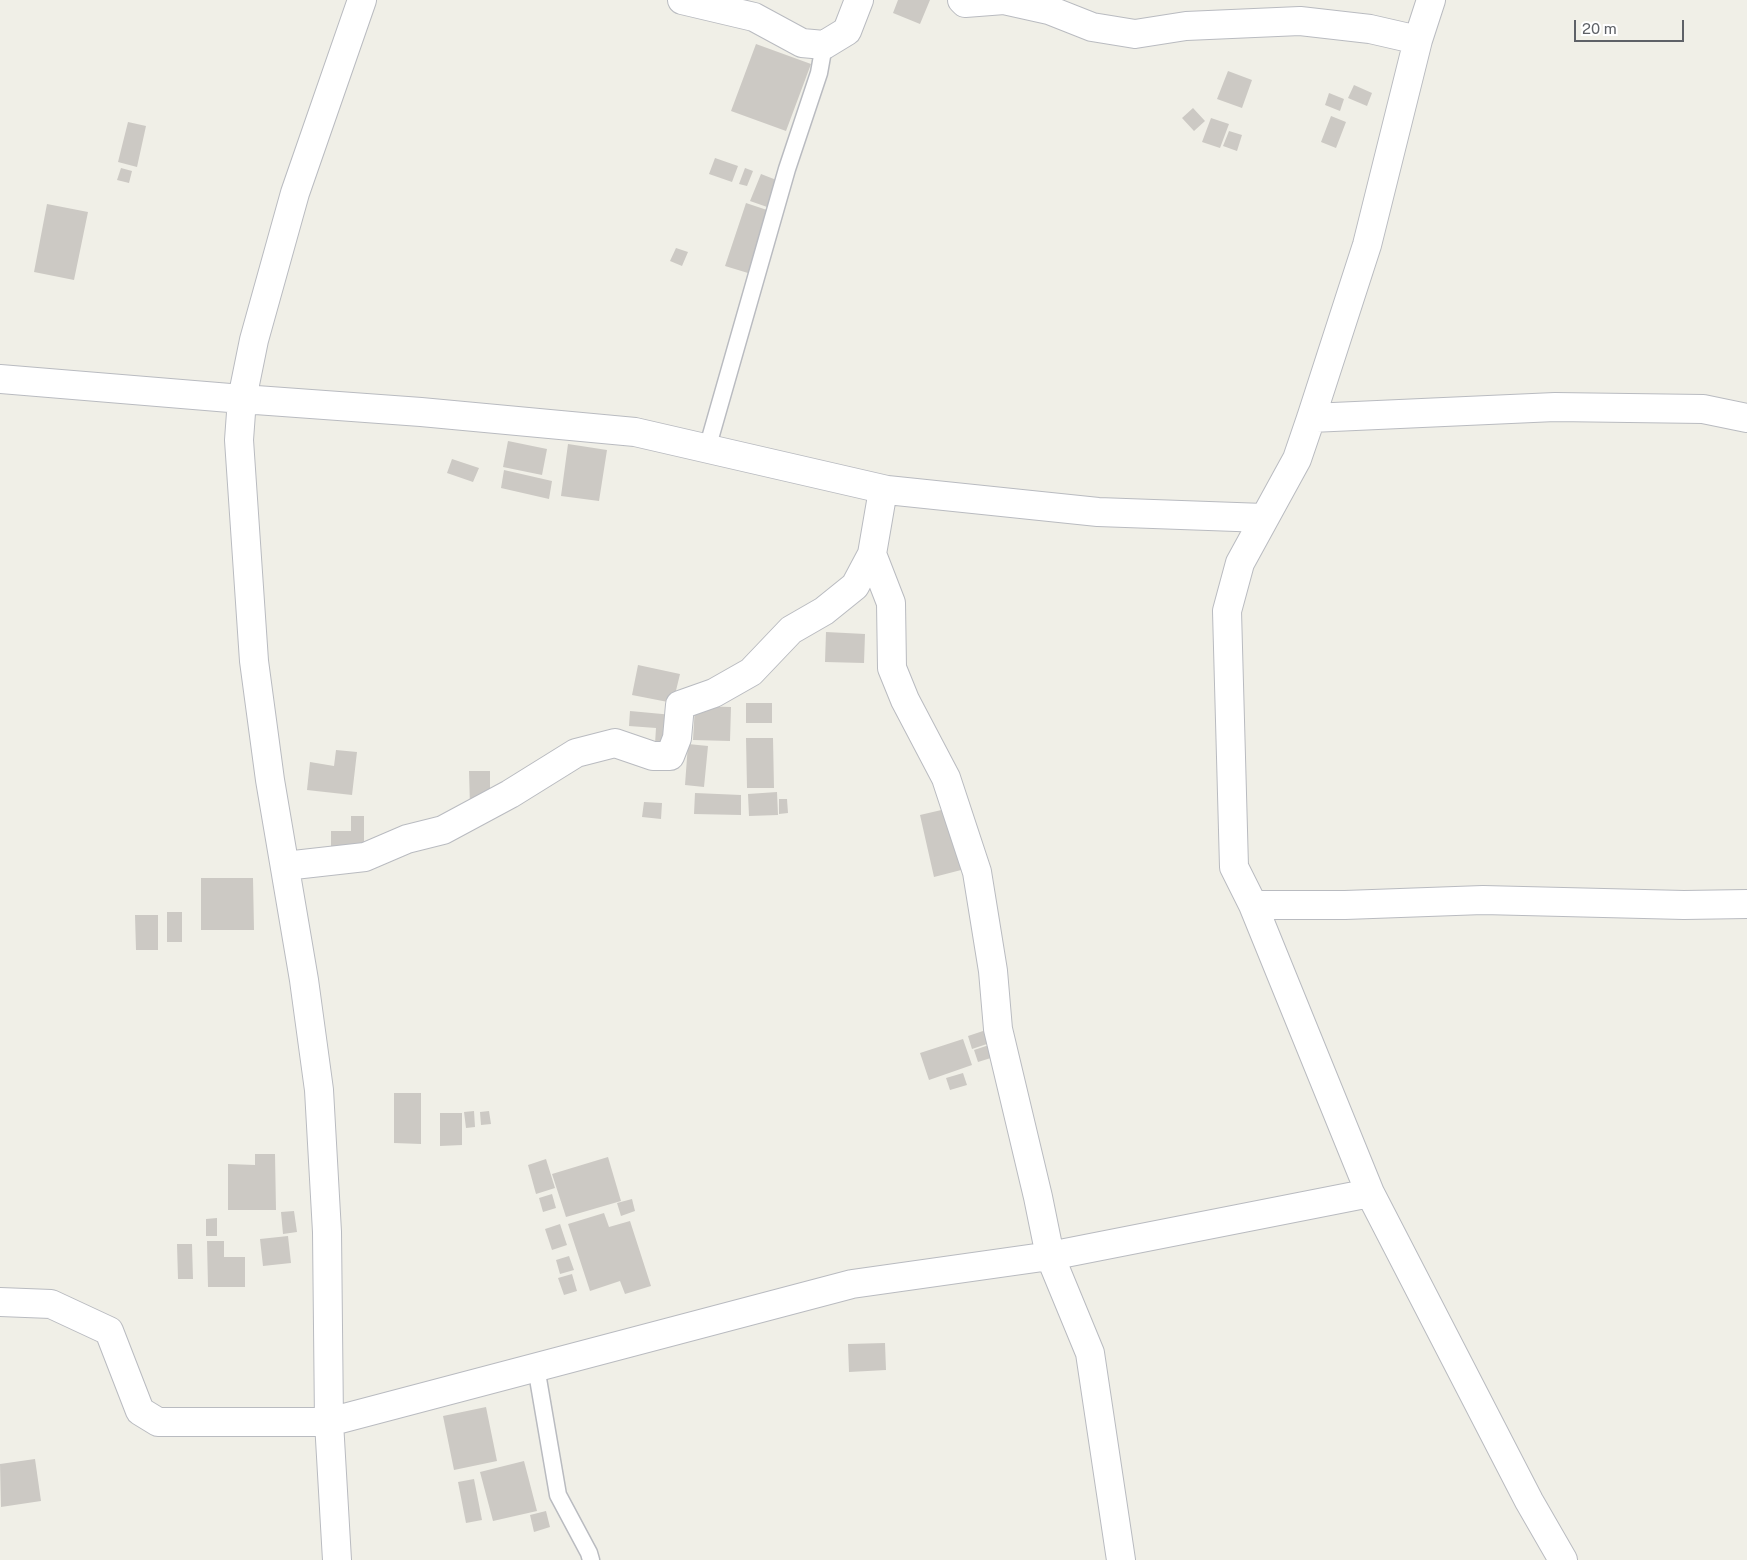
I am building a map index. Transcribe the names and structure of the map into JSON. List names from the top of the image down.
{
  "scale_bar": "20 m"
}
